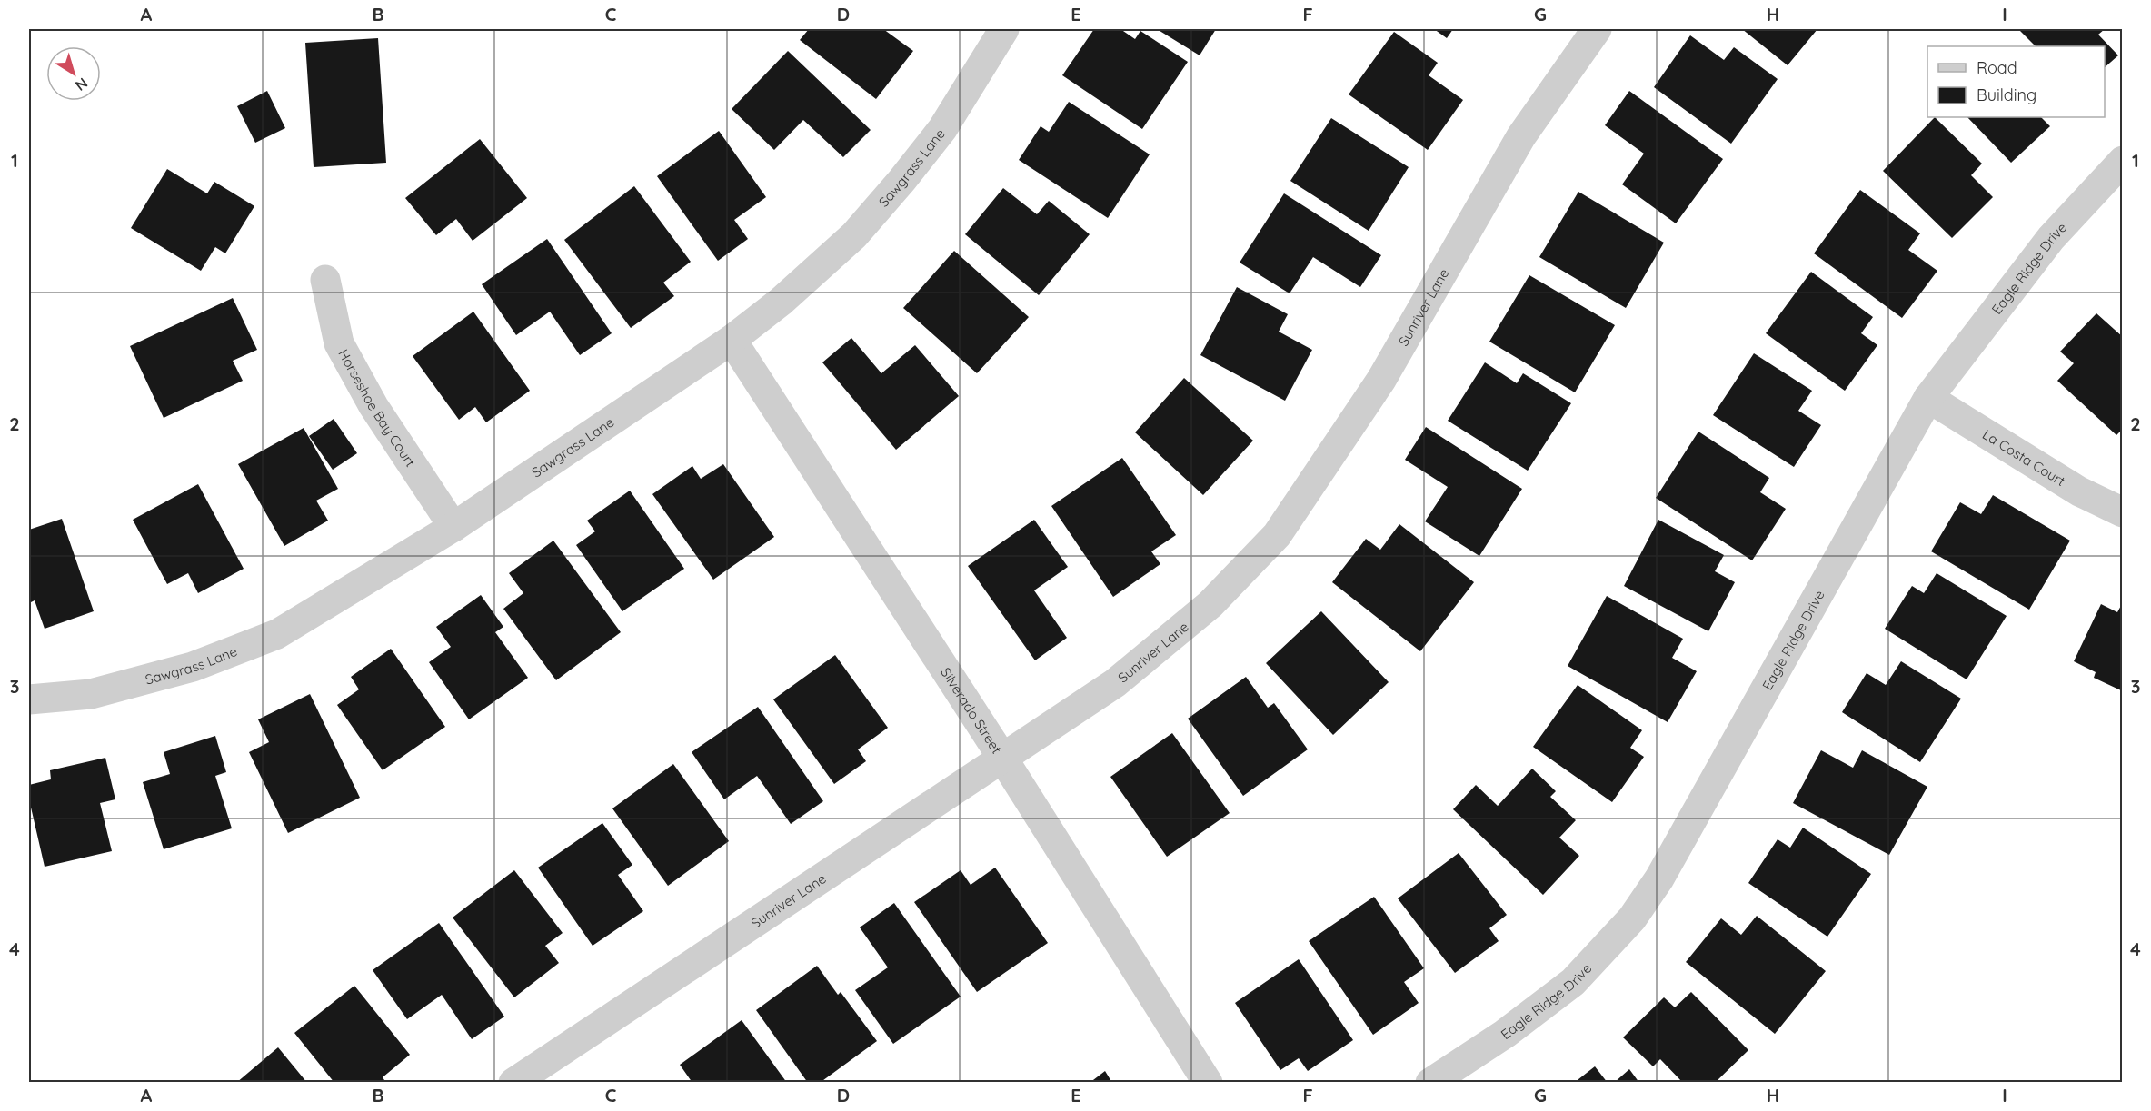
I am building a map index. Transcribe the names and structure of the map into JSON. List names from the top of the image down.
{
  "streets": {
    "street": [
      "Sawgrass Lane",
      "Eagle Ridge Drive",
      "Sunriver Lane",
      "Horseshoe Bay Court",
      "La Costa Court",
      "Silverado Street"
    ]
  },
  "crossings": [
    ["Sawgrass Lane", "Horseshoe Bay Court"],
    ["Sawgrass Lane", "Silverado Street"],
    ["Eagle Ridge Drive", "La Costa Court"],
    ["Sunriver Lane", "Silverado Street"]
  ],
  "legend": ["Road", "Building"],
  "north": "bottom right",
  "grid": {
    "columns": [
      "A",
      "B",
      "C",
      "D",
      "E",
      "F",
      "G",
      "H",
      "I"
    ],
    "rows": [
      "1",
      "2",
      "3",
      "4"
    ]
  }
}
